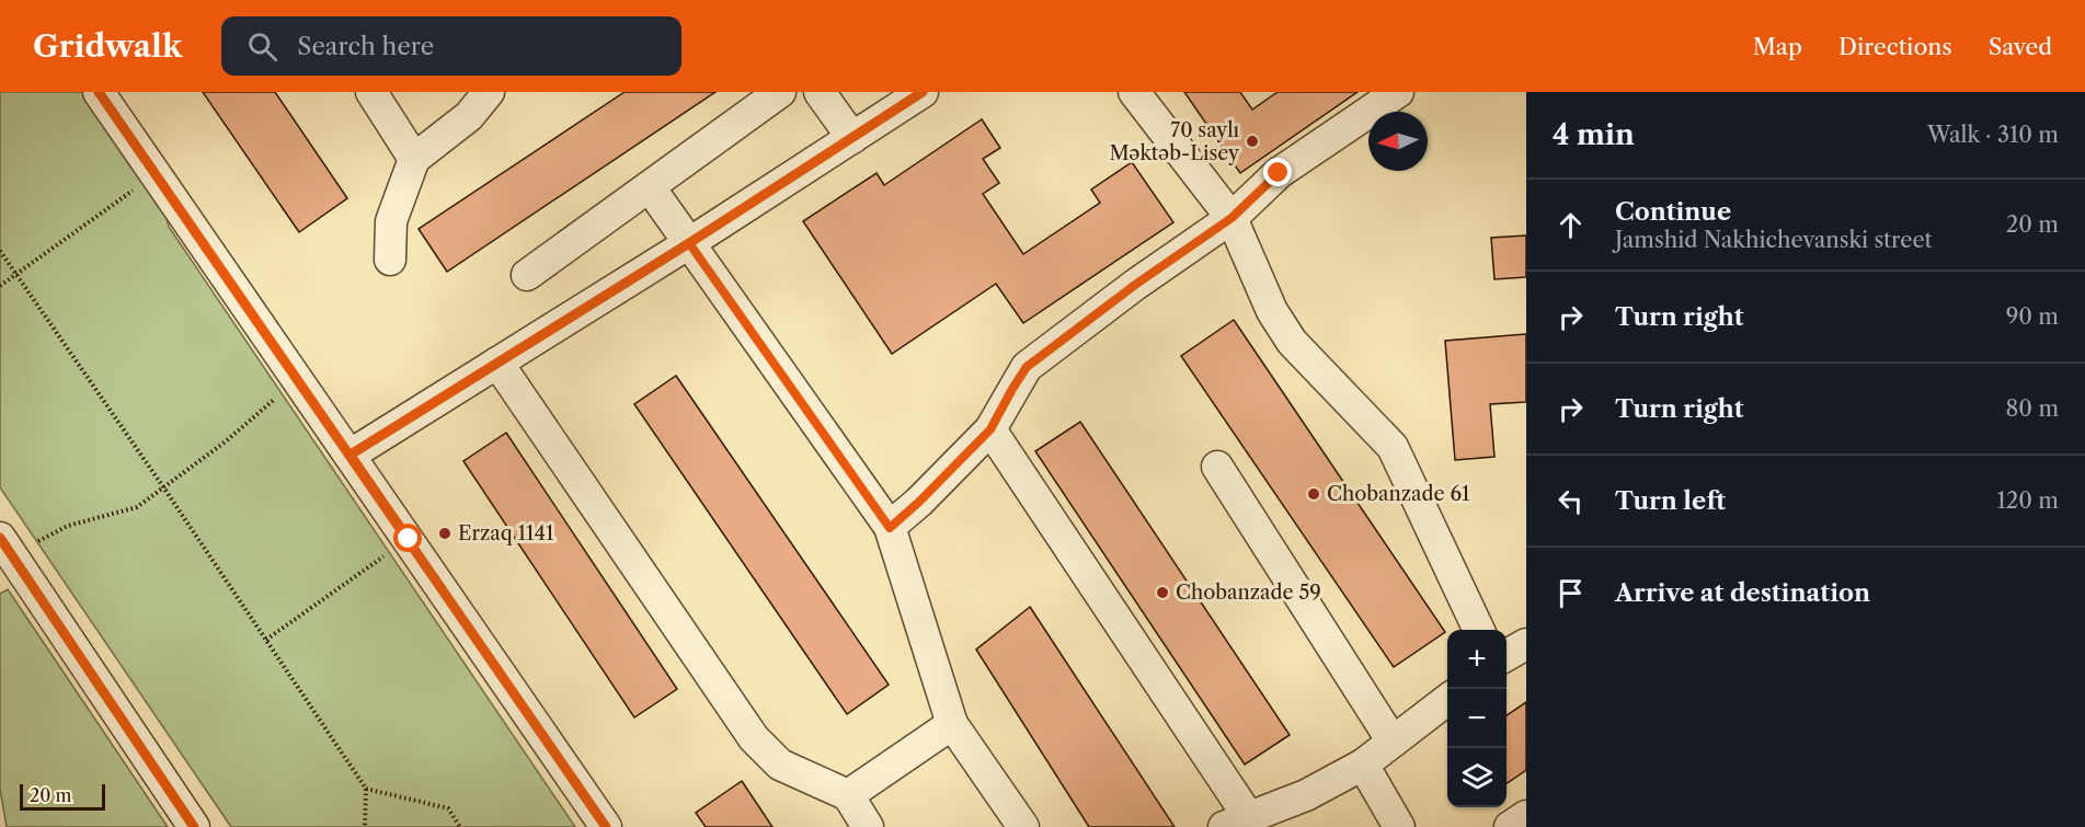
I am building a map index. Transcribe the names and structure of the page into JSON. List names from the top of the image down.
{
  "places": [
    "70 saylı Məktəb-Lisey",
    "Chobanzade 61",
    "Erzaq 1141",
    "Chobanzade 59"
  ],
  "scale_bar": "20 m",
  "north": "left",
  "page": {
    "header": "Gridwalk",
    "search": "Search here",
    "nav": ["Map", "Directions", "Saved"],
    "heading": ["4 min", "Walk · 310 m"],
    "list": [
      ["Continue", "Jamshid Nakhichevanski street", "20 m"],
      ["Turn right", "90 m"],
      ["Turn right", "80 m"],
      ["Turn left", "120 m"],
      "Arrive at destination"
    ],
    "map_buttons": ["+", "−"],
    "scale": "20 m"
  }
}
